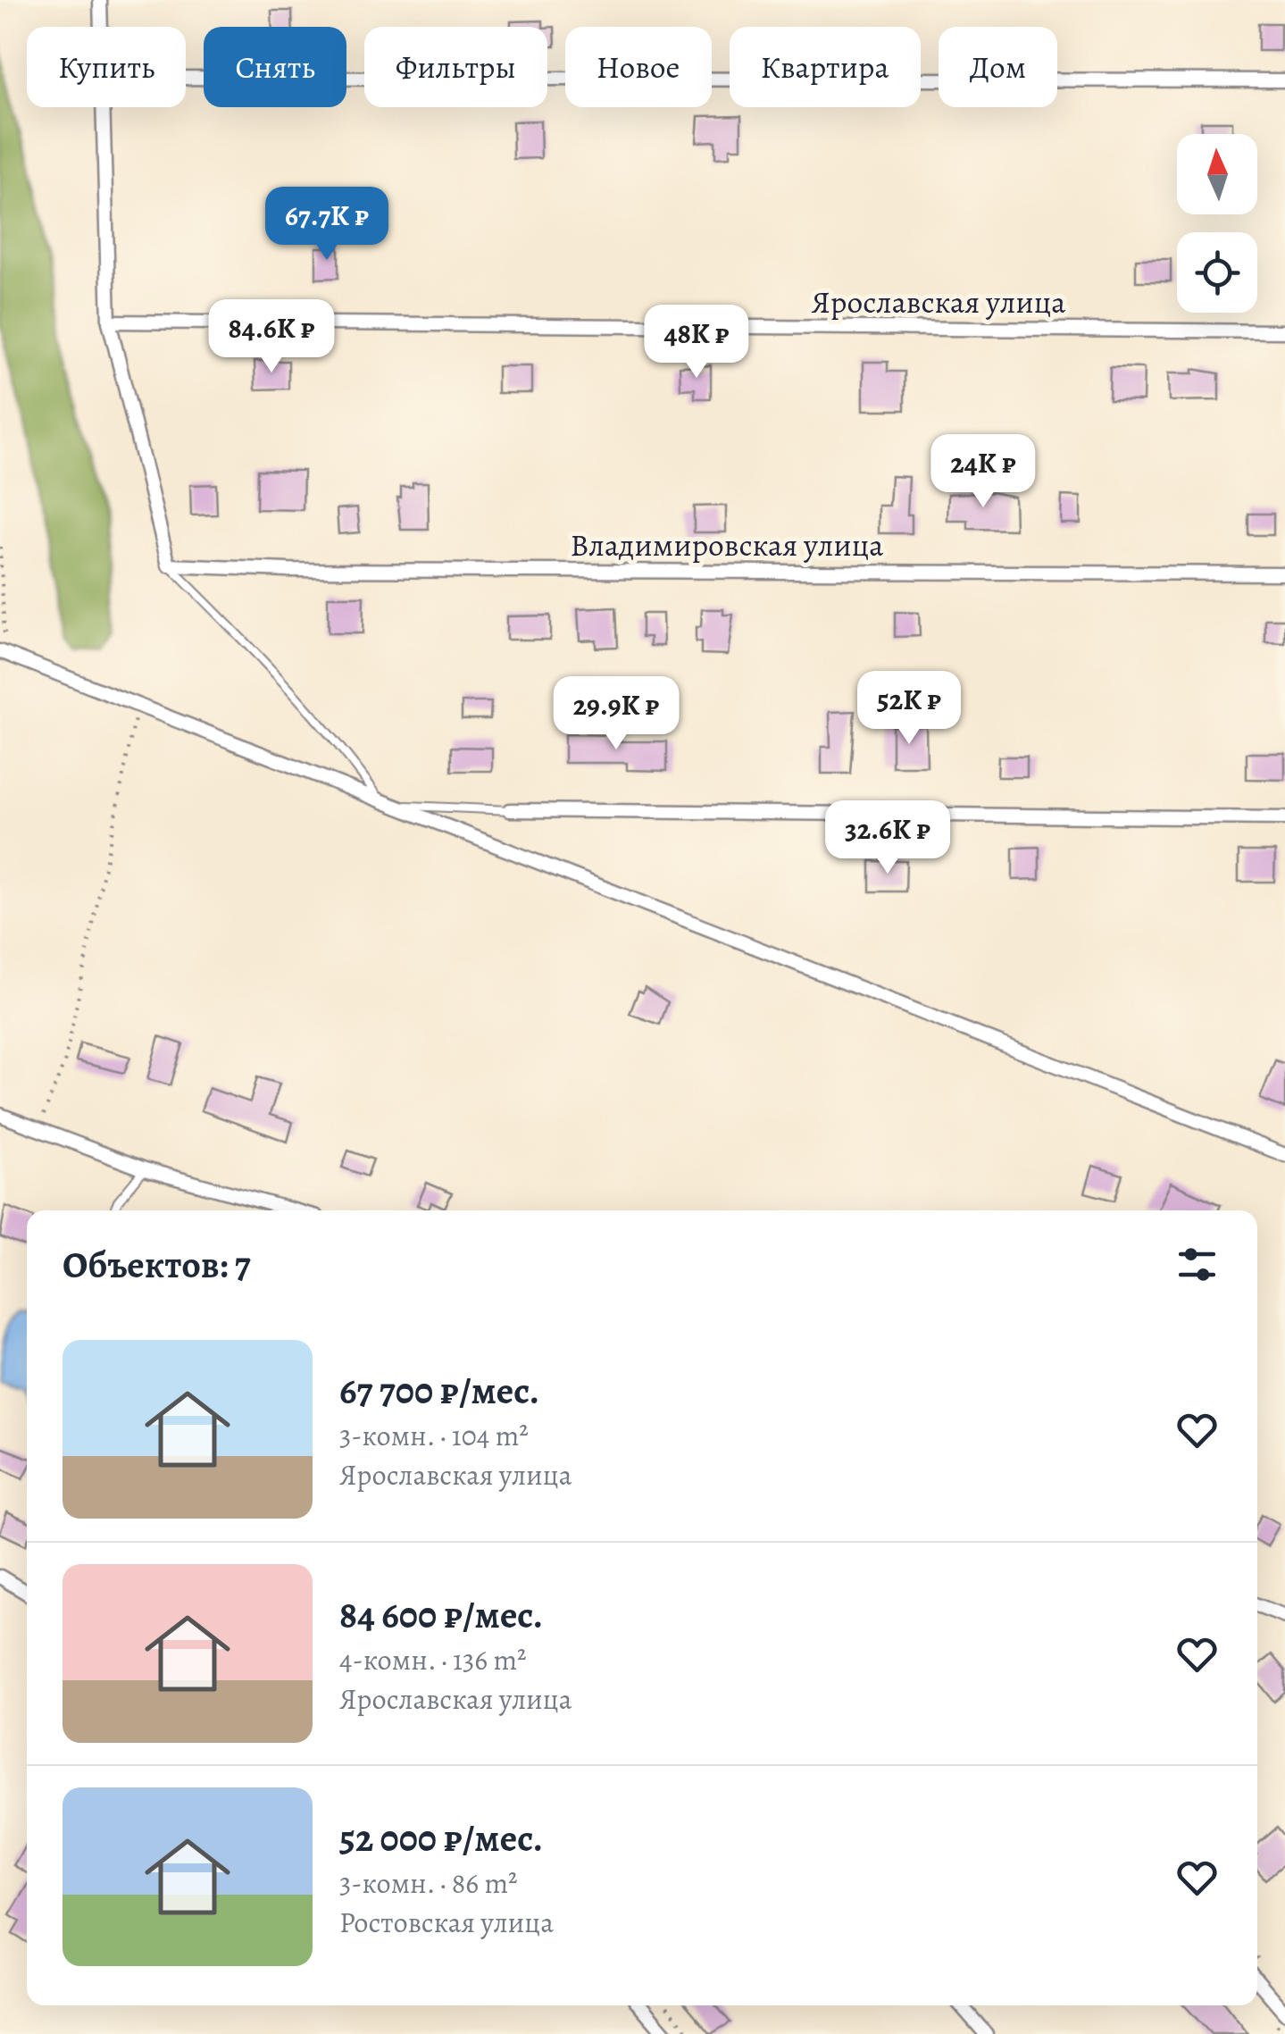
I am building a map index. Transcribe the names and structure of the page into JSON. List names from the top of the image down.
{
  "streets": {
    "street": ["Ярославская улица", "Владимировская улица"]
  },
  "north": "top",
  "page": {
    "chip": [
      "Купить",
      "Снять",
      "Фильтры",
      "Новое",
      "Квартира",
      "Дом"
    ],
    "price": [
      "67.7K ₽",
      "84.6K ₽",
      "48K ₽",
      "24K ₽",
      "52K ₽",
      "29.9K ₽",
      "32.6K ₽"
    ],
    "heading": "Объектов: 7",
    "list": [
      {
        "name": "67 700 ₽/мес.",
        "note": "3-комн. · 104 m² · Ярославская улица"
      },
      {
        "name": "84 600 ₽/мес.",
        "note": "4-комн. · 136 m² · Ярославская улица"
      },
      {
        "name": "52 000 ₽/мес.",
        "note": "3-комн. · 86 m² · Ростовская улица"
      }
    ]
  }
}
